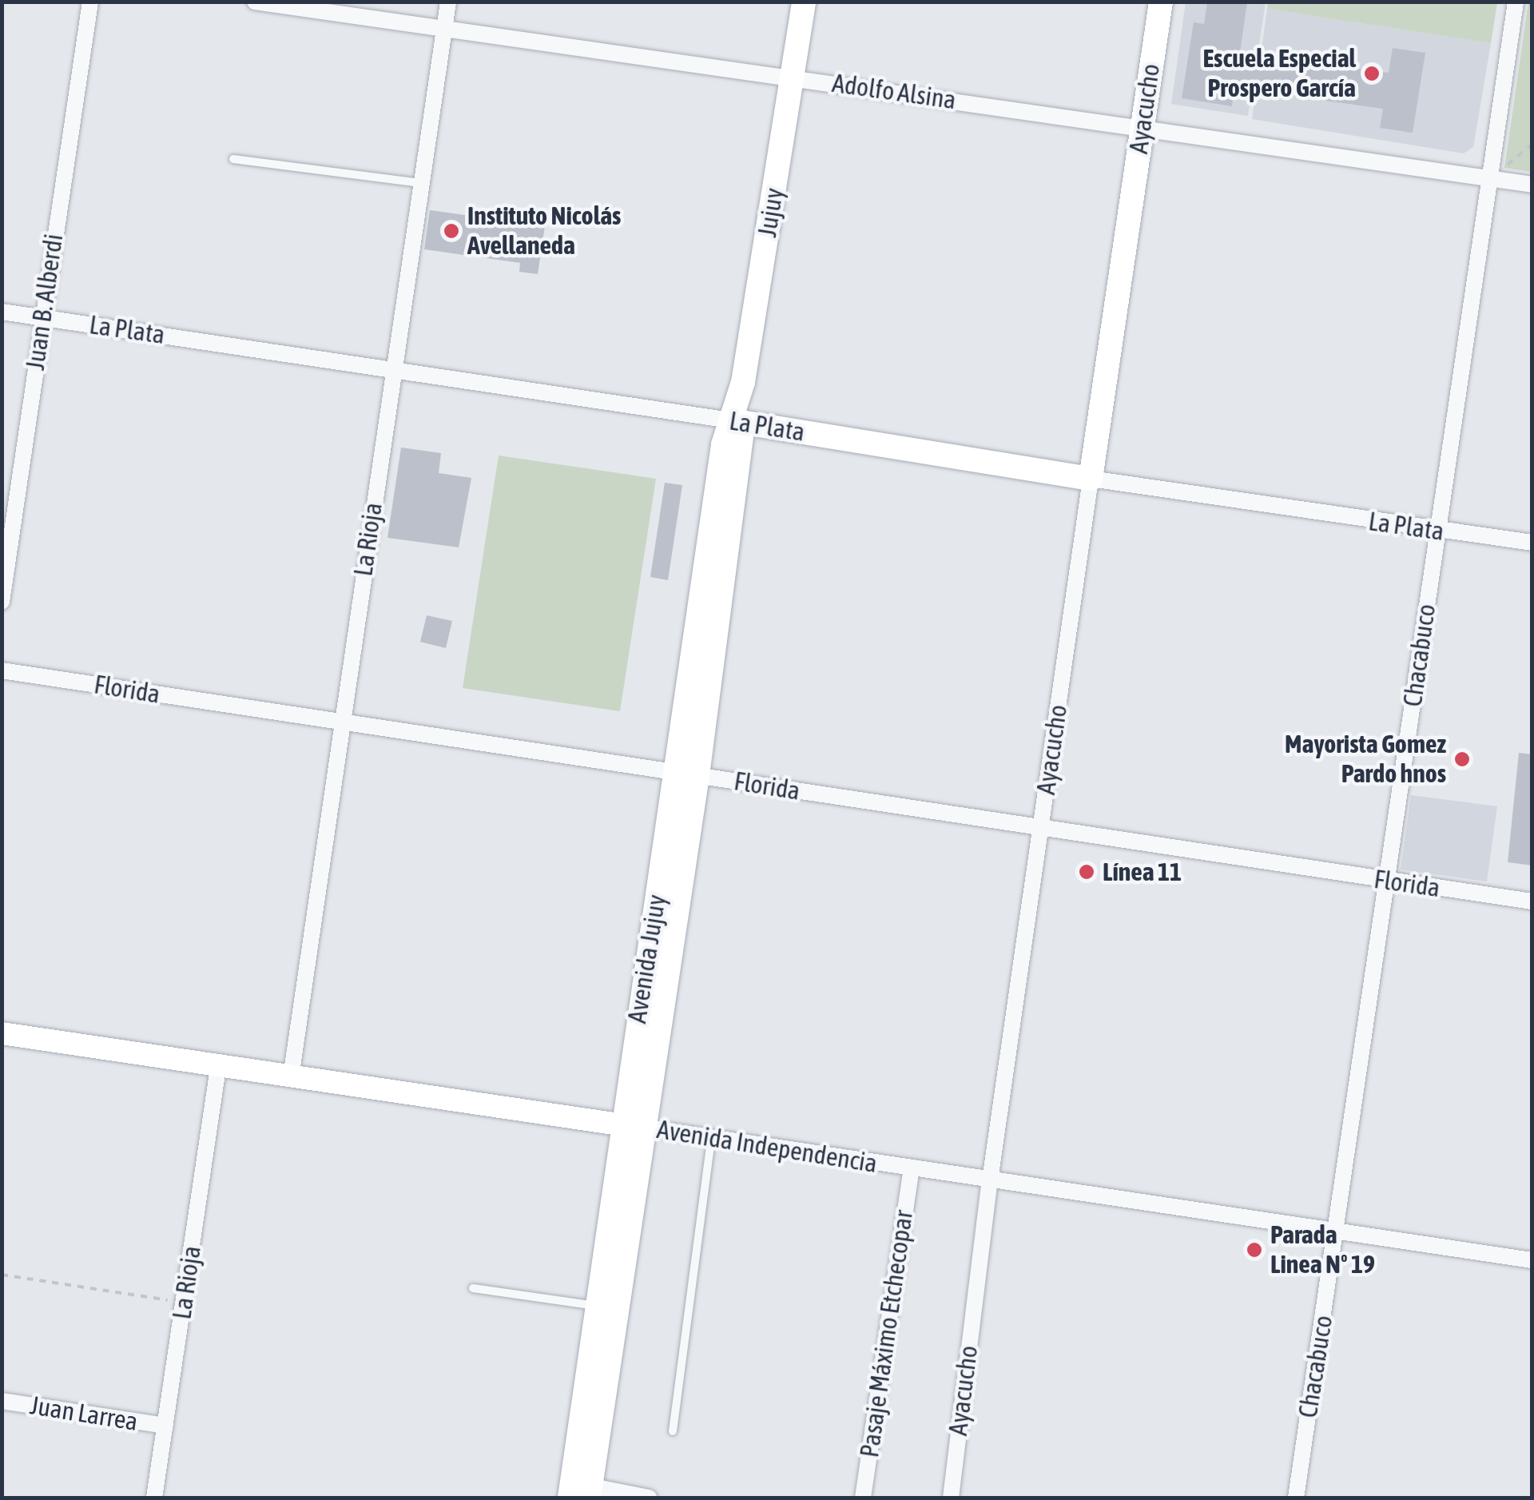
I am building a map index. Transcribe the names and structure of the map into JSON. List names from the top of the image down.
{
  "streets": {
    "main road": [
      "Ayacucho",
      "Jujuy",
      "La Plata",
      "Avenida Jujuy",
      "Avenida Independencia"
    ],
    "street": [
      "Adolfo Alsina",
      "Juan B. Alberdi",
      "La Rioja",
      "Chacabuco",
      "Florida",
      "Pasaje Máximo Etchecopar",
      "Juan Larrea"
    ]
  },
  "crossings": [
    ["Adolfo Alsina", "Ayacucho"],
    ["Adolfo Alsina", "Jujuy"],
    ["Adolfo Alsina", "La Rioja"],
    ["Adolfo Alsina", "Chacabuco"],
    ["Ayacucho", "La Plata"],
    ["Ayacucho", "Florida"],
    ["Ayacucho", "Avenida Independencia"],
    ["Jujuy", "La Plata"],
    ["Jujuy", "Avenida Jujuy"],
    ["Juan B. Alberdi", "La Plata"],
    ["La Plata", "La Rioja"],
    ["La Plata", "Chacabuco"],
    ["La Plata", "Avenida Jujuy"],
    ["La Rioja", "Florida"],
    ["La Rioja", "Avenida Independencia"],
    ["La Rioja", "Juan Larrea"],
    ["Chacabuco", "Florida"],
    ["Chacabuco", "Avenida Independencia"],
    ["Florida", "Avenida Jujuy"],
    ["Avenida Jujuy", "Avenida Independencia"],
    ["Avenida Independencia", "Pasaje Máximo Etchecopar"]
  ],
  "places": [
    "Escuela Especial Prospero García",
    "Instituto Nicolás Avellaneda",
    "Mayorista Gomez Pardo hnos",
    "Línea 11",
    "Parada Linea Nº 19"
  ]
}
